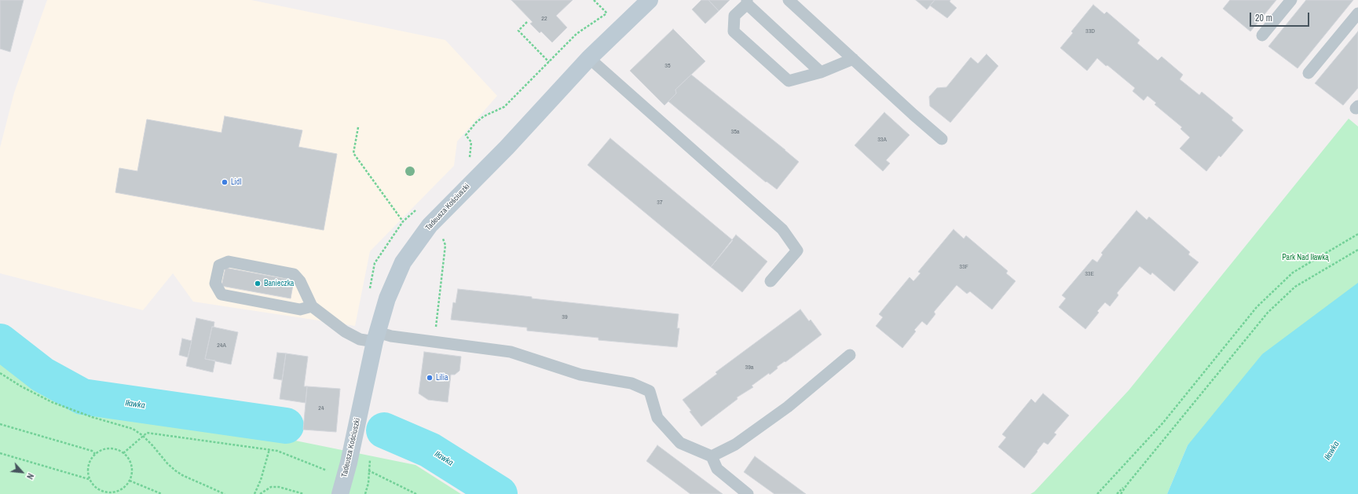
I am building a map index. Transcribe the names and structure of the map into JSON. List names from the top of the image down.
{
  "streets": {
    "main road": ["Tadeusza Kościuszki"]
  },
  "water": ["Iławka"],
  "parks": ["Park Nad Iławką"],
  "places": ["Lidl", "Banieczka", "Lilia"],
  "house_numbers": [
    "22",
    "33D",
    "35",
    "35a",
    "33A",
    "37",
    "33F",
    "33E",
    "39",
    "24A",
    "39a",
    "24"
  ],
  "scale_bar": "20 m",
  "north": "bottom right"
}
